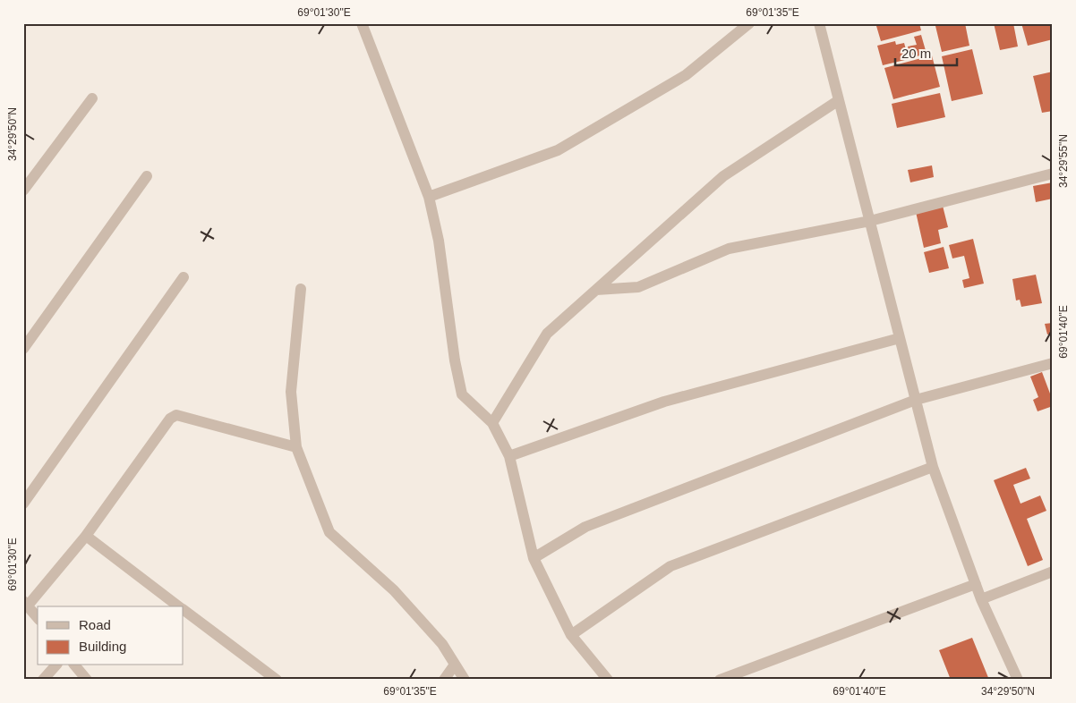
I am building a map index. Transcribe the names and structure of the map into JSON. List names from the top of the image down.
{
  "legend": ["Road", "Building"],
  "scale_bar": "20 m",
  "coordinates": [
    "69°01'30\"E",
    "69°01'35\"E",
    "34°29'50\"N",
    "34°29'55\"N",
    "69°01'40\"E"
  ]
}
